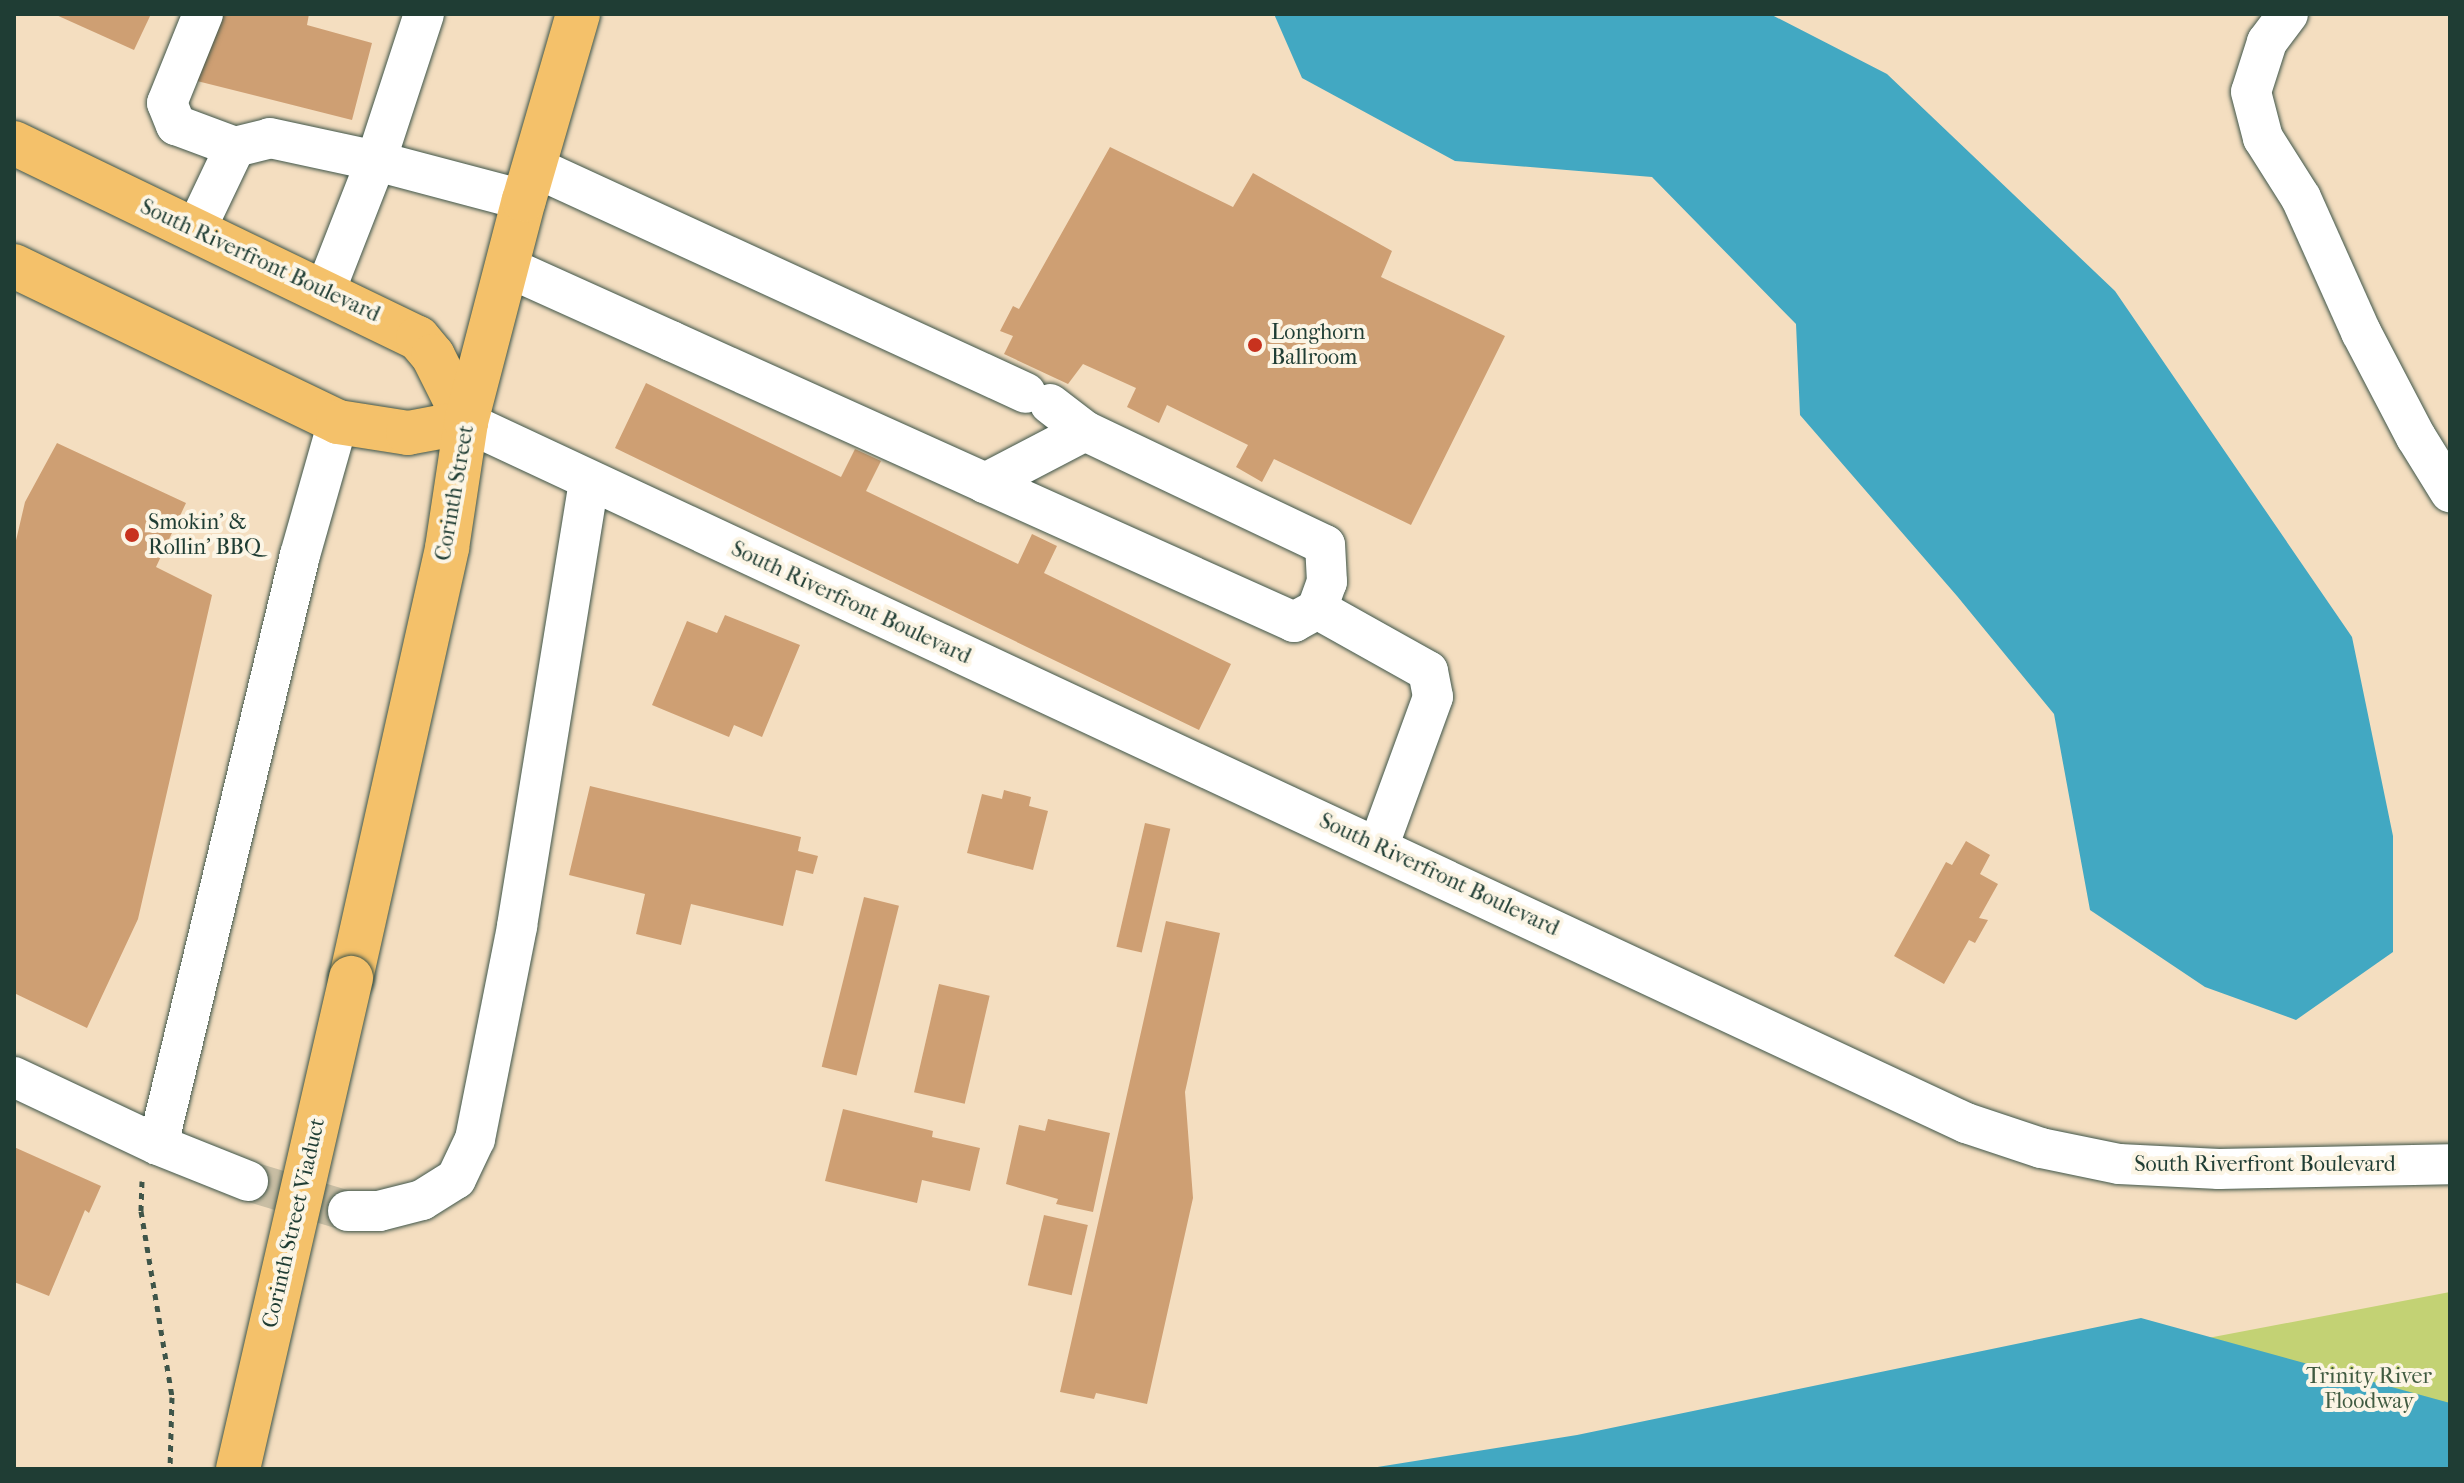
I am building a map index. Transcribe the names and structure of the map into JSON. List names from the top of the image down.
{
  "streets": {
    "main road": ["South Riverfront Boulevard", "Corinth Street", "Corinth Street Viaduct"]
  },
  "crossings": [
    ["South Riverfront Boulevard", "Corinth Street"],
    ["Corinth Street", "Corinth Street Viaduct"]
  ],
  "parks": ["Trinity River Floodway"],
  "places": ["Longhorn Ballroom", "Smokin' & Rollin' BBQ"]
}
